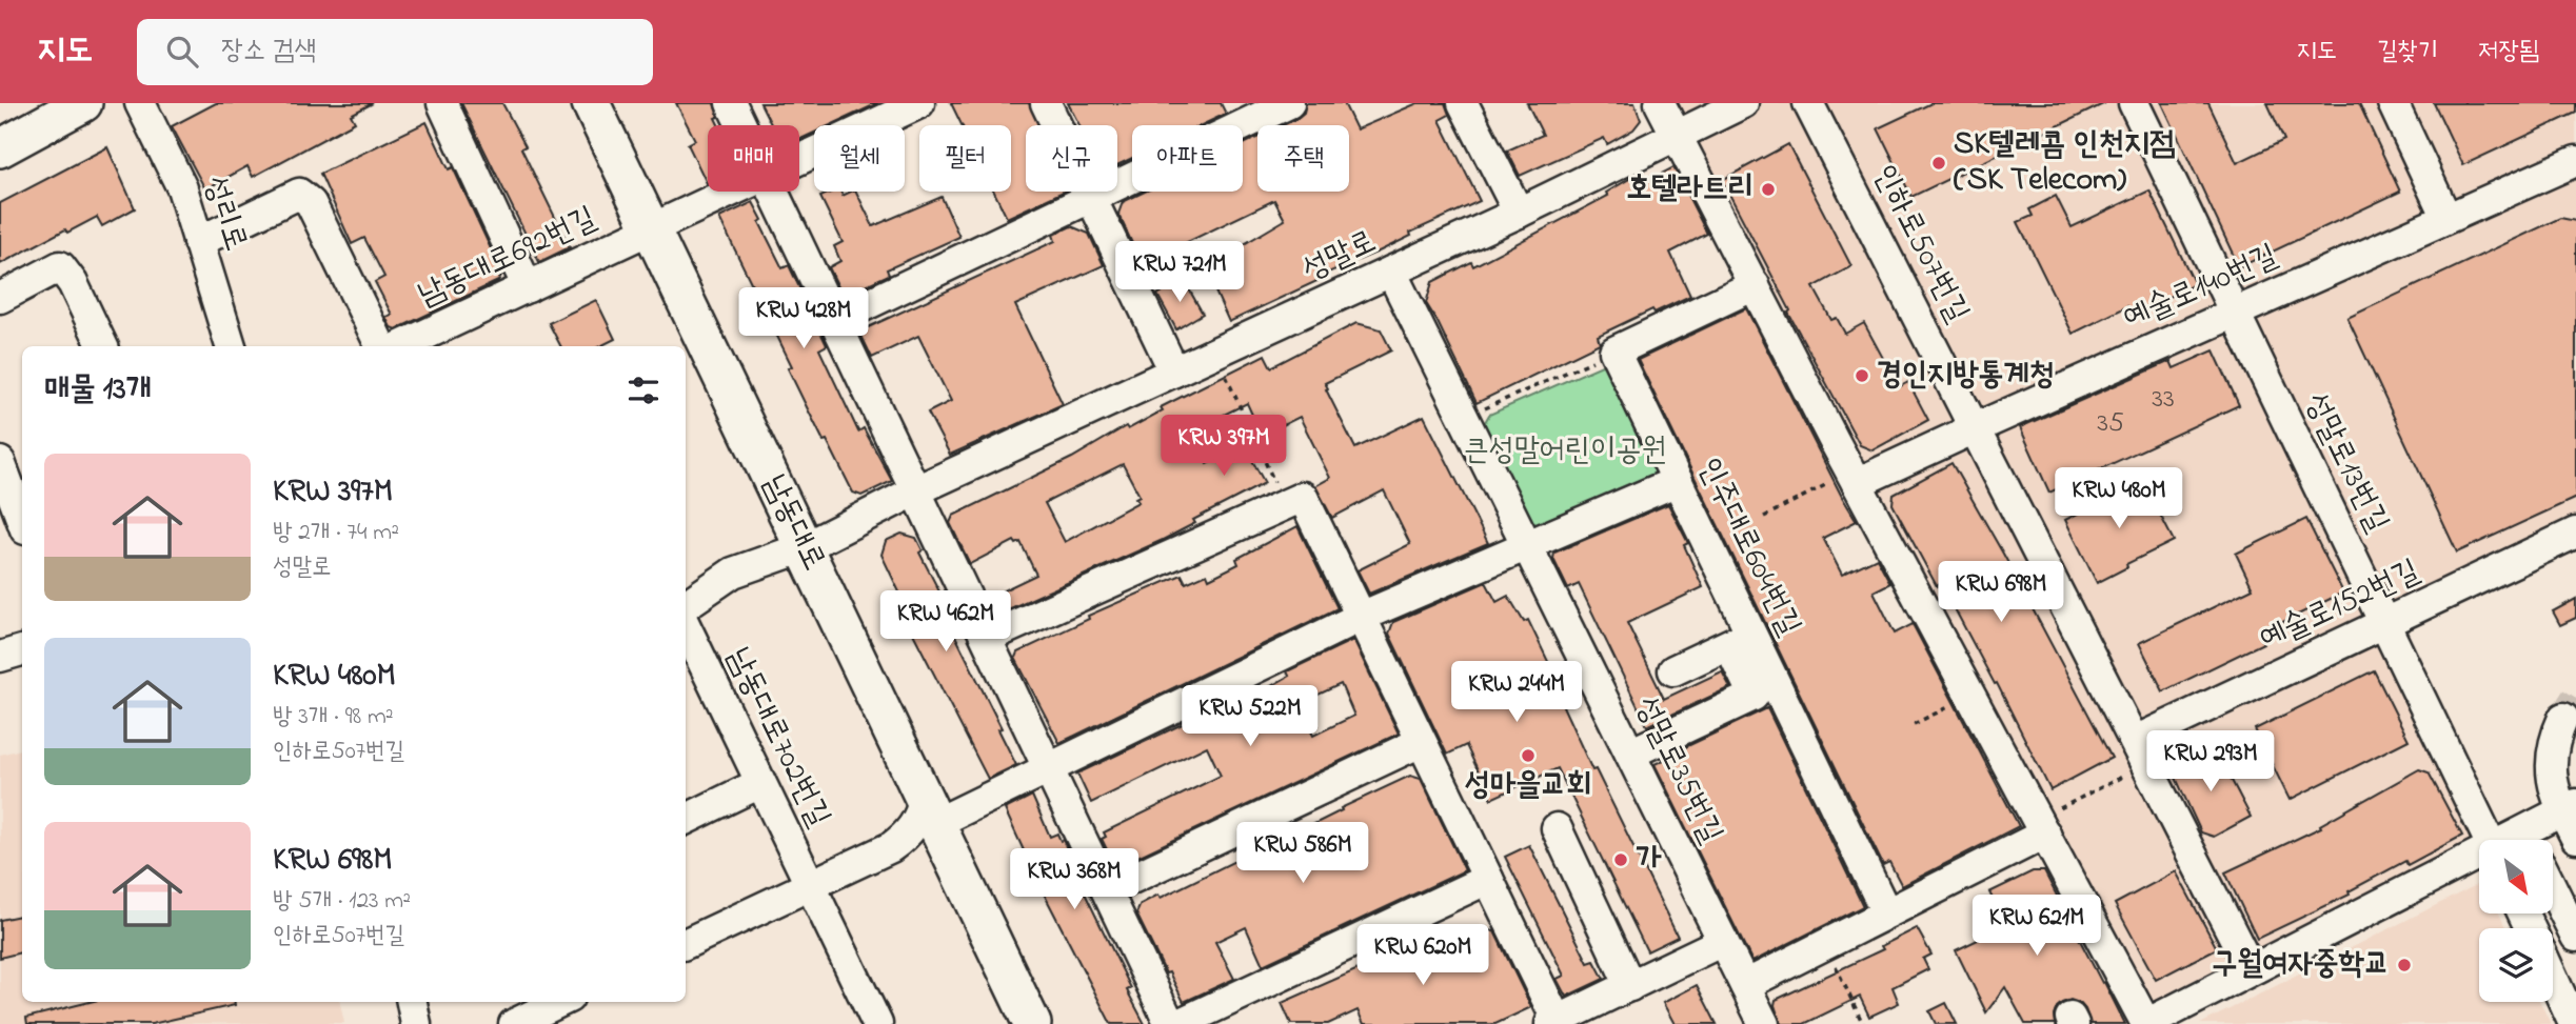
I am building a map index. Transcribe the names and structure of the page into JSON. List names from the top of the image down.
{
  "streets": {
    "main road": ["남동대로"],
    "street": [
      "성리로",
      "인하로507번길",
      "성말로",
      "남동대로692번길",
      "예술로140번길",
      "성말로13번길",
      "인주대로604번길",
      "예술로152번길",
      "남동대로702번길",
      "성말로35번길"
    ]
  },
  "crossings": [
    ["인하로507번길", "예술로140번길"],
    ["인하로507번길", "예술로152번길"],
    ["성말로", "남동대로"],
    ["성말로", "성말로35번길"],
    ["남동대로692번길", "남동대로"],
    ["예술로140번길", "성말로13번길"],
    ["성말로13번길", "예술로152번길"]
  ],
  "parks": ["큰성말어린이공원"],
  "places": [
    "SK텔레콤 인천지점 (SK Telecom)",
    "호텔라트리",
    "경인지방통계청",
    "성마을교회",
    "가",
    "구월여자중학교"
  ],
  "house_numbers": ["33", "35"],
  "north": "bottom right",
  "page": {
    "header": "지도",
    "search": "장소 검색",
    "nav": ["지도", "길찾기", "저장됨"],
    "chip": [
      "매매",
      "월세",
      "필터",
      "신규",
      "아파트",
      "주택"
    ],
    "price": [
      "KRW 721M",
      "KRW 428M",
      "KRW 397M",
      "KRW 480M",
      "KRW 698M",
      "KRW 462M",
      "KRW 244M",
      "KRW 522M",
      "KRW 293M",
      "KRW 586M",
      "KRW 368M",
      "KRW 621M",
      "KRW 620M"
    ],
    "heading": "매물 13개",
    "list": [
      {
        "name": "KRW 397M",
        "note": "방 2개 · 74 m² · 성말로"
      },
      {
        "name": "KRW 480M",
        "note": "방 3개 · 98 m² · 인하로507번길"
      },
      {
        "name": "KRW 698M",
        "note": "방 5개 · 123 m² · 인하로507번길"
      }
    ]
  }
}
